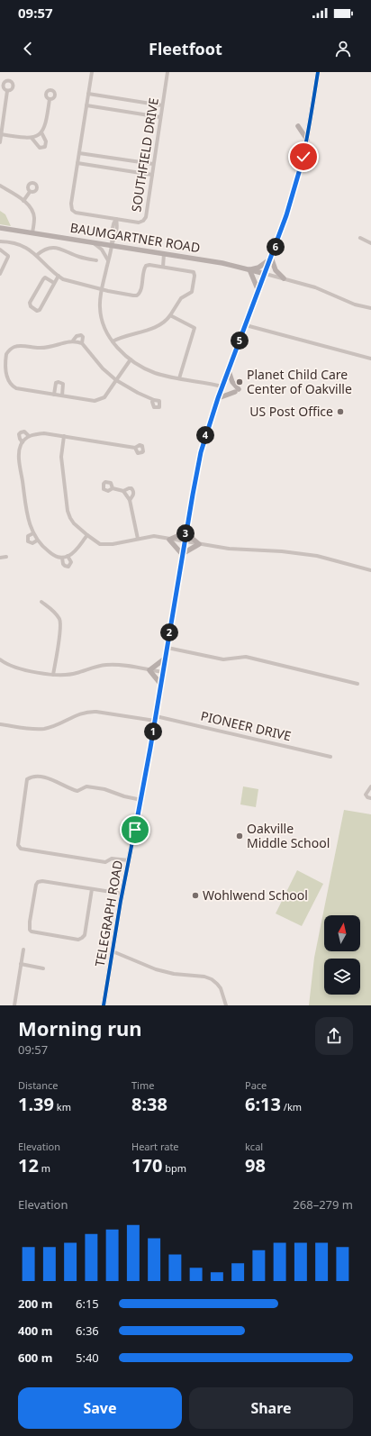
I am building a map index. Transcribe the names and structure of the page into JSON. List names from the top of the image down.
{
  "streets": {
    "main road": ["BAUMGARTNER ROAD", "TELEGRAPH ROAD"],
    "street": ["SOUTHFIELD DRIVE", "PIONEER DRIVE"]
  },
  "crossings": [
    ["BAUMGARTNER ROAD", "TELEGRAPH ROAD"],
    ["PIONEER DRIVE", "TELEGRAPH ROAD"]
  ],
  "places": [
    "Planet Child Care Center of Oakville",
    "US Post Office",
    "Oakville Middle School",
    "Wohlwend School"
  ],
  "north": "top",
  "page": {
    "status": "09:57",
    "header": "Fleetfoot",
    "pins": [
      "6",
      "5",
      "4",
      "3",
      "2",
      "1"
    ],
    "heading": ["Morning run", "09:57"],
    "stats": [
      ["Distance", "1.39 km"],
      ["Time", "8:38"],
      ["Pace", "6:13 /km"],
      ["Elevation", "12 m"],
      ["Heart rate", "170 bpm"],
      ["kcal", "98"]
    ],
    "chart": ["Elevation", "268–279 m"],
    "list": [
      {
        "name": "200 m",
        "note": "6:15"
      },
      {
        "name": "400 m",
        "note": "6:36"
      },
      {
        "name": "600 m",
        "note": "5:40"
      }
    ],
    "buttons": ["Save", "Share"]
  }
}
